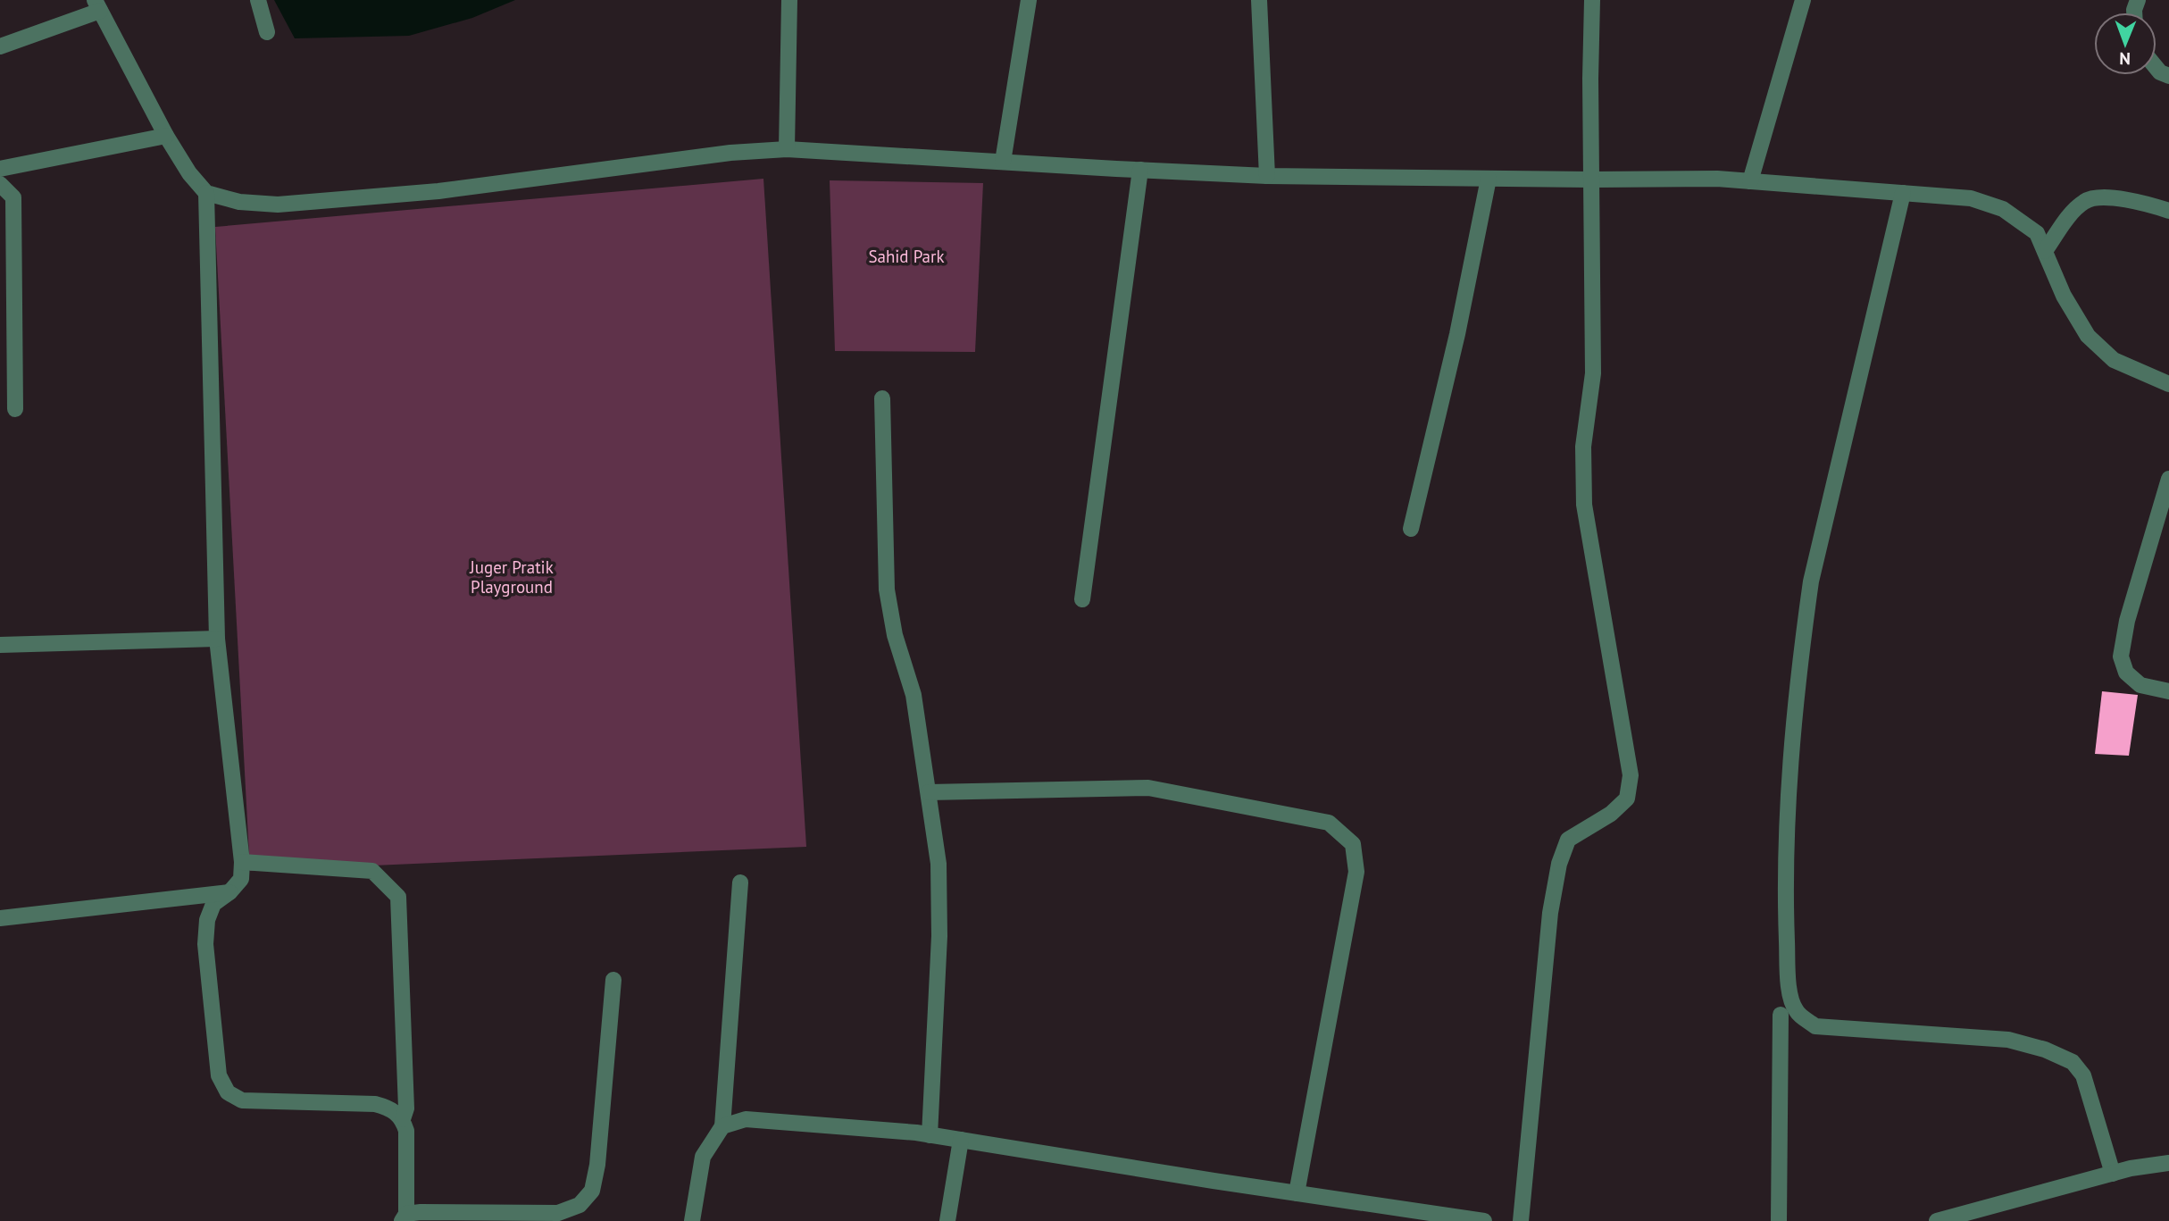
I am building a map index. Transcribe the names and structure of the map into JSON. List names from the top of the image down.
{
  "parks": ["Sahid Park", "Juger Pratik Playground"],
  "north": "bottom"
}
